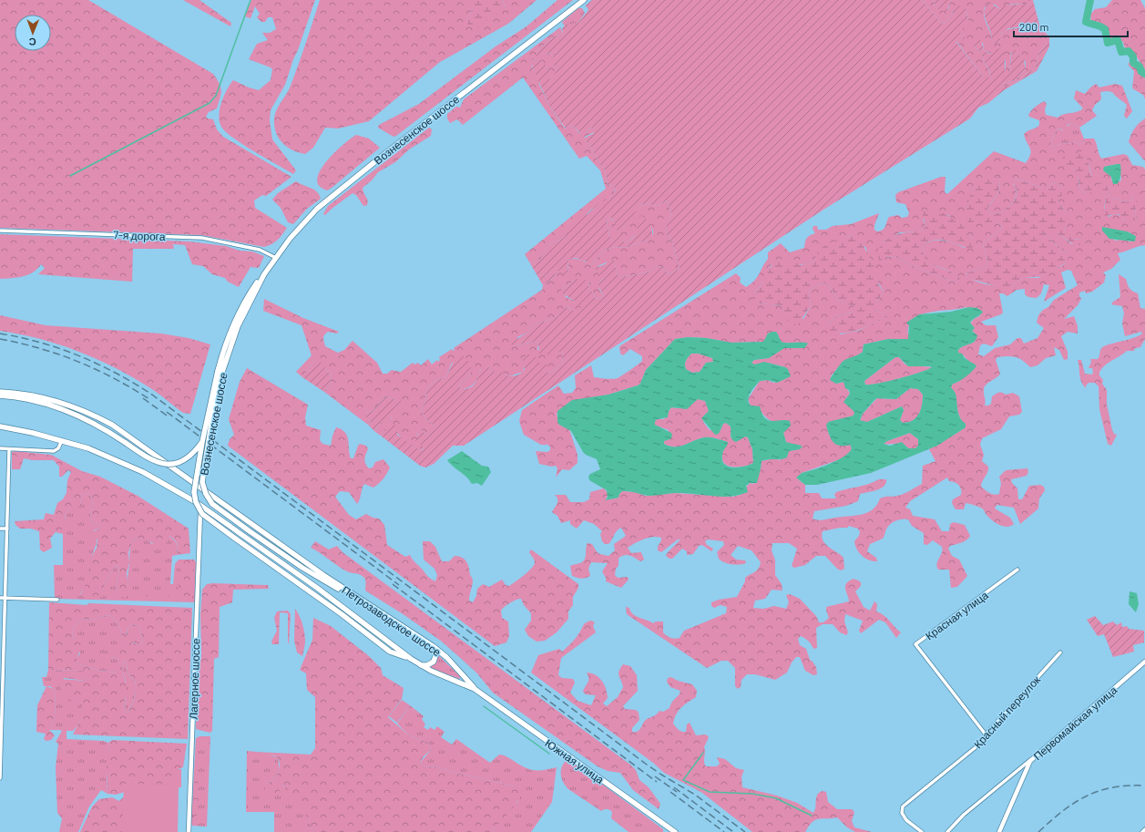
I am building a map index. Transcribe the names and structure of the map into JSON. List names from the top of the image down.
{
  "streets": {
    "main road": ["Вознесенское шоссе", "Петрозаводское шоссе", "Южная улица"],
    "street": [
      "7-я дорога",
      "Красная улица",
      "Лагерное шоссе",
      "Красный переулок",
      "Первомайская улица"
    ]
  },
  "crossings": [
    ["Вознесенское шоссе", "7-я дорога"],
    ["Вознесенское шоссе", "Петрозаводское шоссе"],
    ["Красная улица", "Красный переулок"],
    ["Петрозаводское шоссе", "Лагерное шоссе"],
    ["Петрозаводское шоссе", "Южная улица"]
  ],
  "scale_bar": "200 m",
  "north": "bottom"
}
